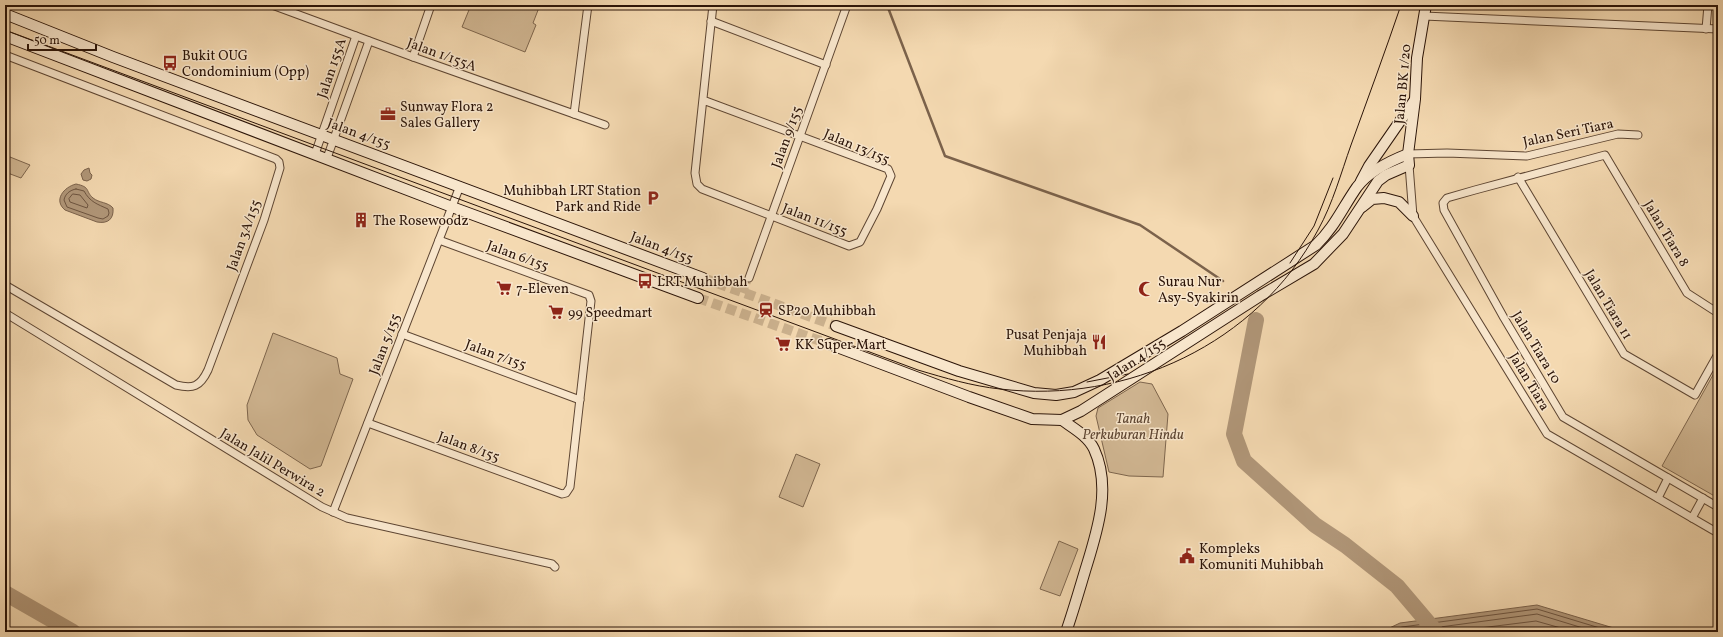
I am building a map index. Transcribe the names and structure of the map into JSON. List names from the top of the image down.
{
  "streets": {
    "street": [
      "Jalan 1/155A",
      "Jalan 155A",
      "Jalan BK 1/20",
      "Jalan Seri Tiara",
      "Jalan 4/155",
      "Jalan 9/155",
      "Jalan 13/155",
      "Jalan 11/155",
      "Jalan Tiara 8",
      "Jalan 3A/155",
      "Jalan 6/155",
      "Jalan Tiara 11",
      "Jalan 5/155",
      "Jalan Tiara 10",
      "Jalan 7/155",
      "Jalan Tiara",
      "Jalan 8/155",
      "Jalan Jalil Perwira 2"
    ]
  },
  "crossings": [
    ["Jalan 1/155A", "Jalan 155A"],
    ["Jalan 155A", "Jalan 4/155"],
    ["Jalan BK 1/20", "Jalan Seri Tiara"],
    ["Jalan BK 1/20", "Jalan 4/155"],
    ["Jalan BK 1/20", "Jalan Tiara"],
    ["Jalan Seri Tiara", "Jalan 4/155"],
    ["Jalan 4/155", "Jalan 5/155"],
    ["Jalan 4/155", "Jalan Tiara"],
    ["Jalan 9/155", "Jalan 13/155"],
    ["Jalan 9/155", "Jalan 11/155"],
    ["Jalan 13/155", "Jalan 11/155"],
    ["Jalan Tiara 8", "Jalan Tiara 11"],
    ["Jalan Tiara 8", "Jalan Tiara 10"],
    ["Jalan 6/155", "Jalan 5/155"],
    ["Jalan 6/155", "Jalan 7/155"],
    ["Jalan 6/155", "Jalan 8/155"],
    ["Jalan Tiara 11", "Jalan Tiara 10"],
    ["Jalan 5/155", "Jalan 7/155"],
    ["Jalan 5/155", "Jalan 8/155"],
    ["Jalan 5/155", "Jalan Jalil Perwira 2"],
    ["Jalan 7/155", "Jalan 8/155"]
  ],
  "parks": ["Tanah Perkuburan Hindu"],
  "places": {
    "bus stop": ["Bukit OUG Condominium (Opp)", "LRT Muhibbah"],
    "office": ["Sunway Flora 2 Sales Gallery"],
    "parking": ["Muhibbah LRT Station Park and Ride"],
    "building": ["The Rosewoodz"],
    "supermarket": ["7-Eleven", "99 Speedmart", "KK Super Mart"],
    "mosque": ["Surau Nur Asy-Syakirin"],
    "station": ["SP20 Muhibbah"],
    "restaurant": ["Pusat Penjaja Muhibbah"],
    "public building": ["Kompleks Komuniti Muhibbah"]
  },
  "scale_bar": "50 m"
}
